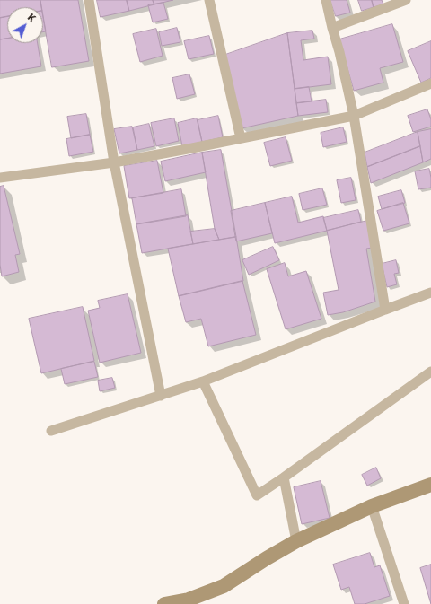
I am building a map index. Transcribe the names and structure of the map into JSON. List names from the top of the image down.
{
  "north": "top right"
}
